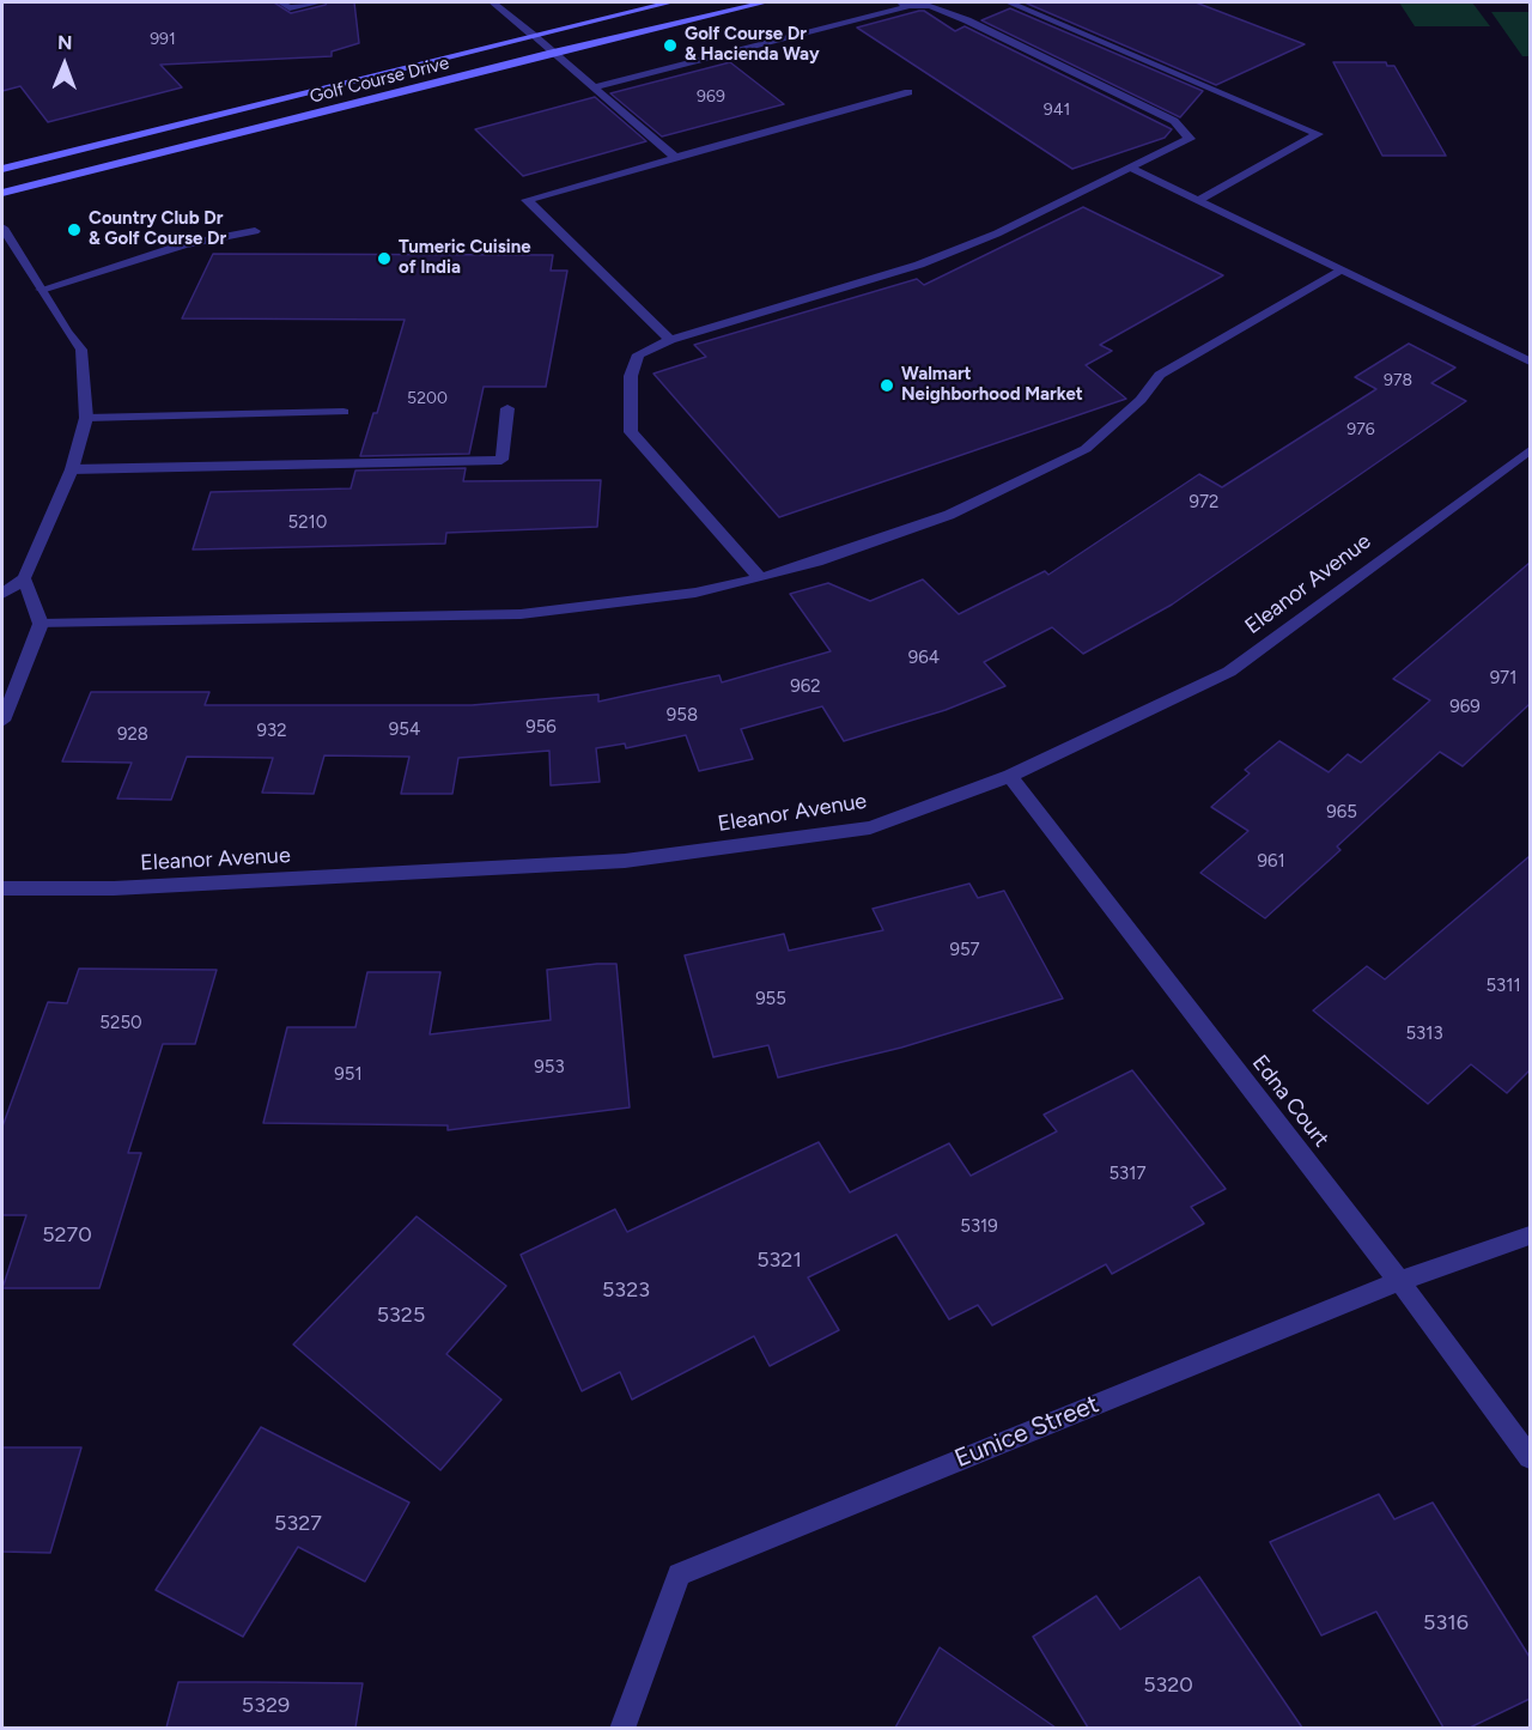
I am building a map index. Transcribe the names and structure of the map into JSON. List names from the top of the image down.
{
  "streets": {
    "street": [
      "Golf Course Drive",
      "Eleanor Avenue",
      "Edna Court",
      "Eunice Street"
    ]
  },
  "crossings": [
    ["Eleanor Avenue", "Edna Court"],
    ["Edna Court", "Eunice Street"]
  ],
  "places": [
    "Golf Course Dr & Hacienda Way",
    "Country Club Dr & Golf Course Dr",
    "Tumeric Cuisine of India",
    "Walmart Neighborhood Market"
  ],
  "house_numbers": [
    "991",
    "969",
    "941",
    "978",
    "5200",
    "976",
    "972",
    "5210",
    "964",
    "971",
    "962",
    "969",
    "958",
    "956",
    "954",
    "932",
    "928",
    "965",
    "961",
    "957",
    "5311",
    "955",
    "5250",
    "5313",
    "953",
    "951",
    "5317",
    "5319",
    "5270",
    "5321",
    "5323",
    "5325",
    "5327",
    "5316",
    "5320",
    "5329"
  ],
  "north": "top"
}
